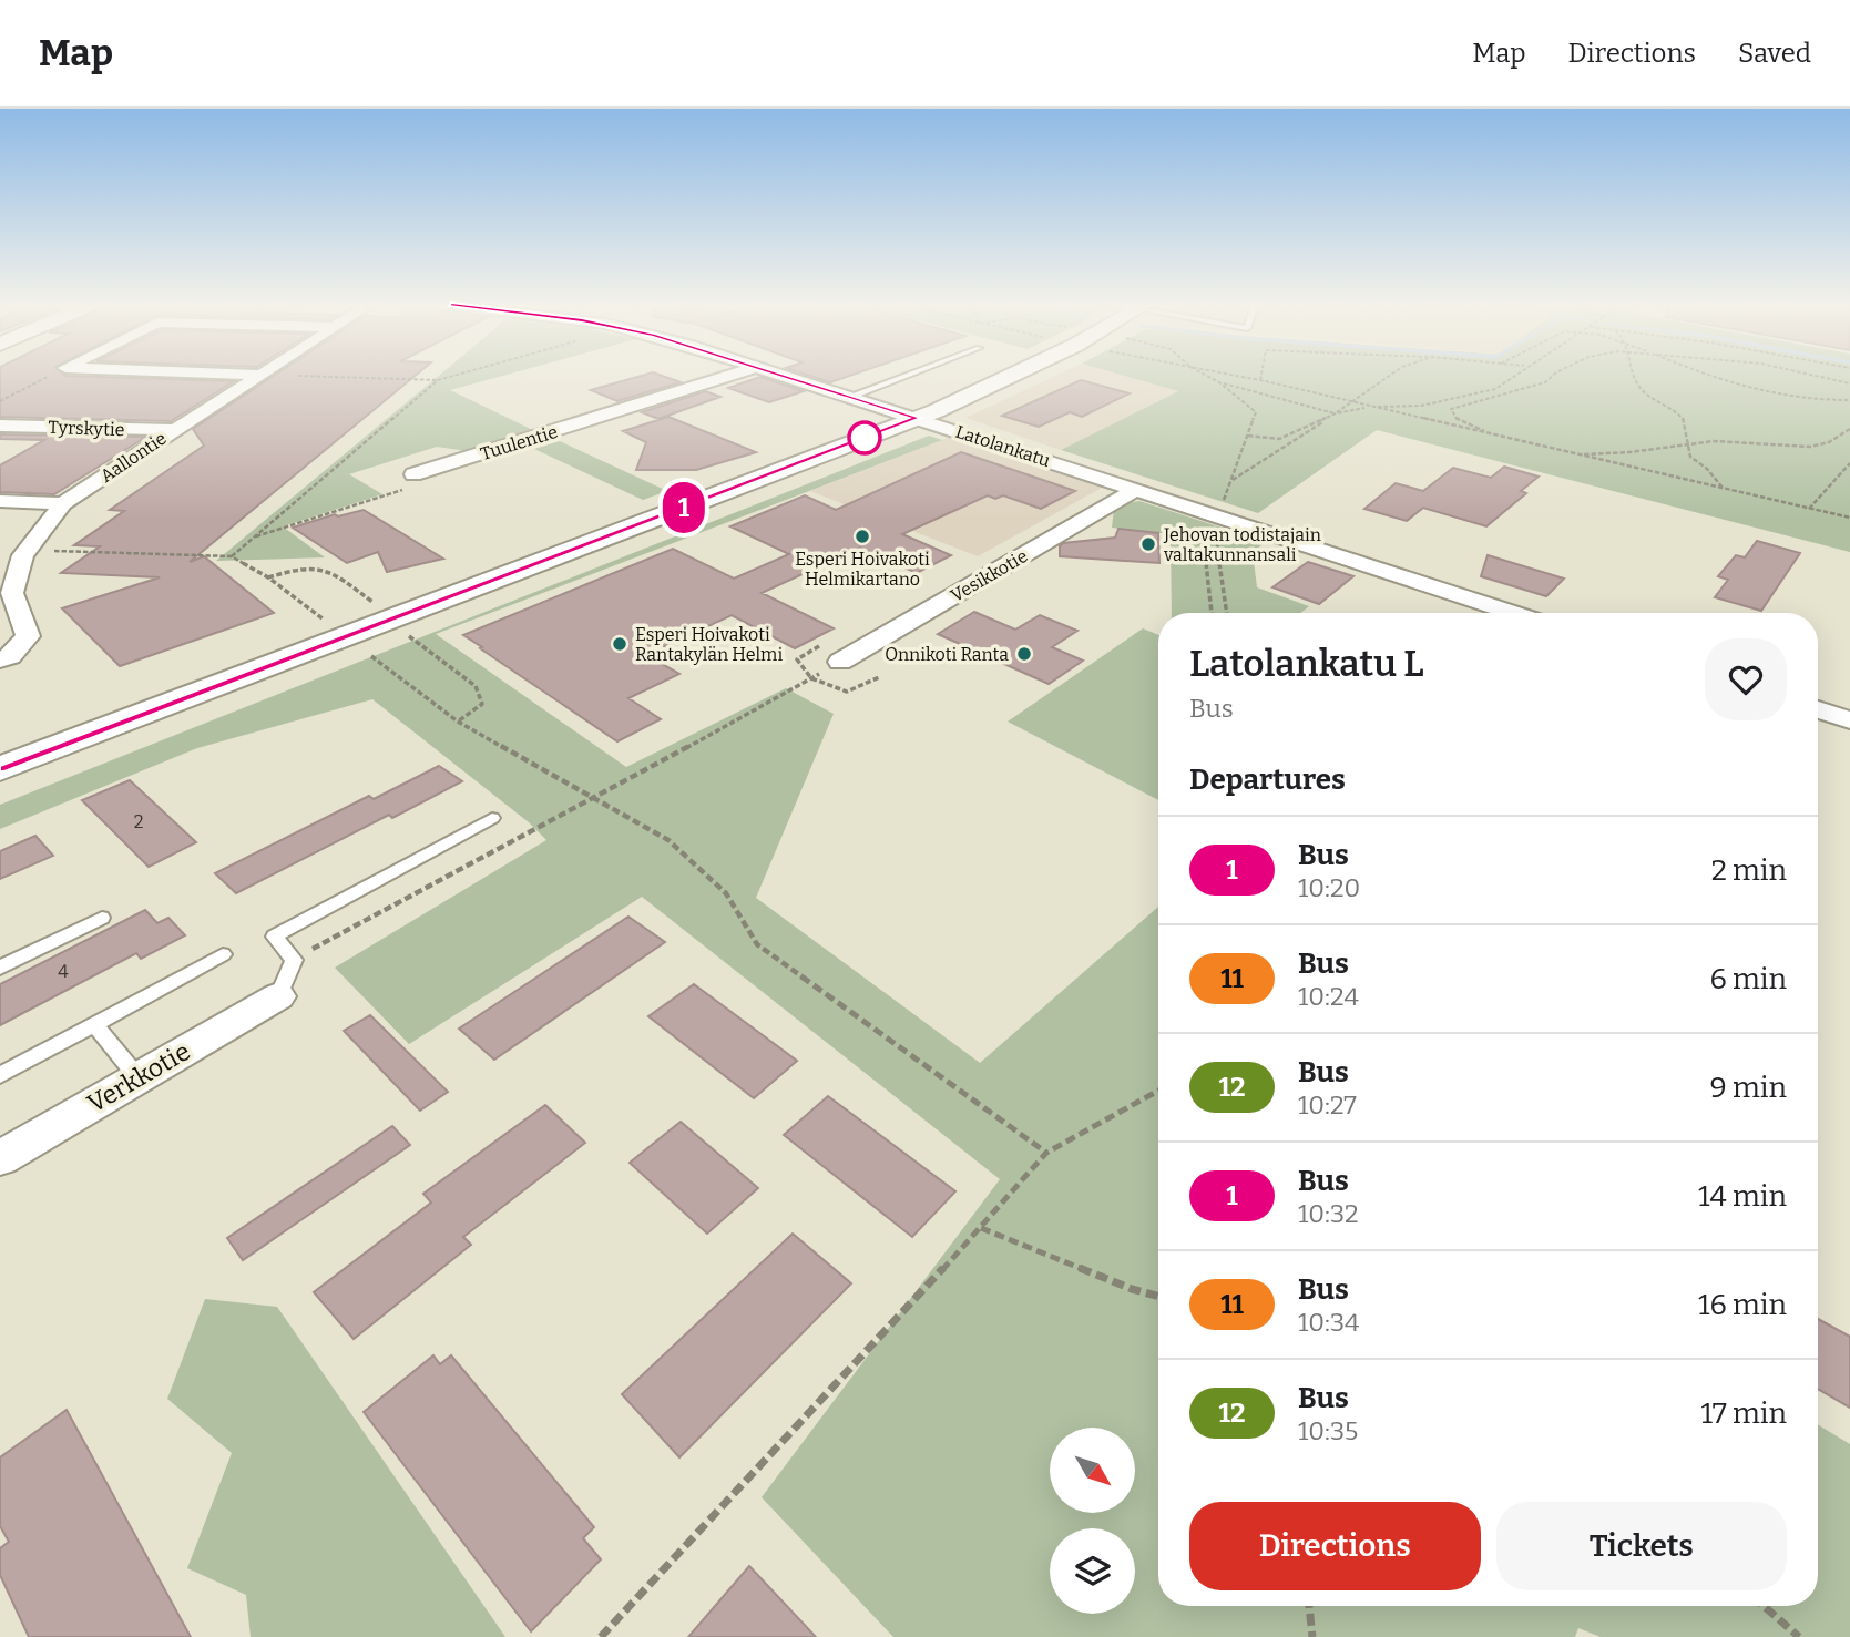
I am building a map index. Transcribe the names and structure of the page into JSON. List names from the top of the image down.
{
  "streets": {
    "street": [
      "Tyrskytie",
      "Tuulentie",
      "Latolankatu",
      "Aallontie",
      "Vesikkotie",
      "Verkkotie"
    ]
  },
  "crossings": [
    ["Tyrskytie", "Aallontie"],
    ["Latolankatu", "Vesikkotie"]
  ],
  "places": [
    "Esperi Hoivakoti Helmikartano",
    "Jehovan todistajain valtakunnansali",
    "Esperi Hoivakoti Rantakylän Helmi",
    "Onnikoti Ranta"
  ],
  "lines": ["bus line 1"],
  "house_numbers": ["2", "4"],
  "north": "bottom right",
  "page": {
    "header": "Map",
    "nav": ["Map", "Directions", "Saved"],
    "on_map": "1",
    "heading": [
      ["Latolankatu L", "Bus"],
      "Departures"
    ],
    "list": [
      {
        "mark": "1",
        "name": "Bus",
        "note": "10:20",
        "value": "2 min"
      },
      {
        "mark": "11",
        "name": "Bus",
        "note": "10:24",
        "value": "6 min"
      },
      {
        "mark": "12",
        "name": "Bus",
        "note": "10:27",
        "value": "9 min"
      },
      {
        "mark": "1",
        "name": "Bus",
        "note": "10:32",
        "value": "14 min"
      },
      {
        "mark": "11",
        "name": "Bus",
        "note": "10:34",
        "value": "16 min"
      },
      {
        "mark": "12",
        "name": "Bus",
        "note": "10:35",
        "value": "17 min"
      }
    ],
    "buttons": ["Directions", "Tickets"]
  }
}
